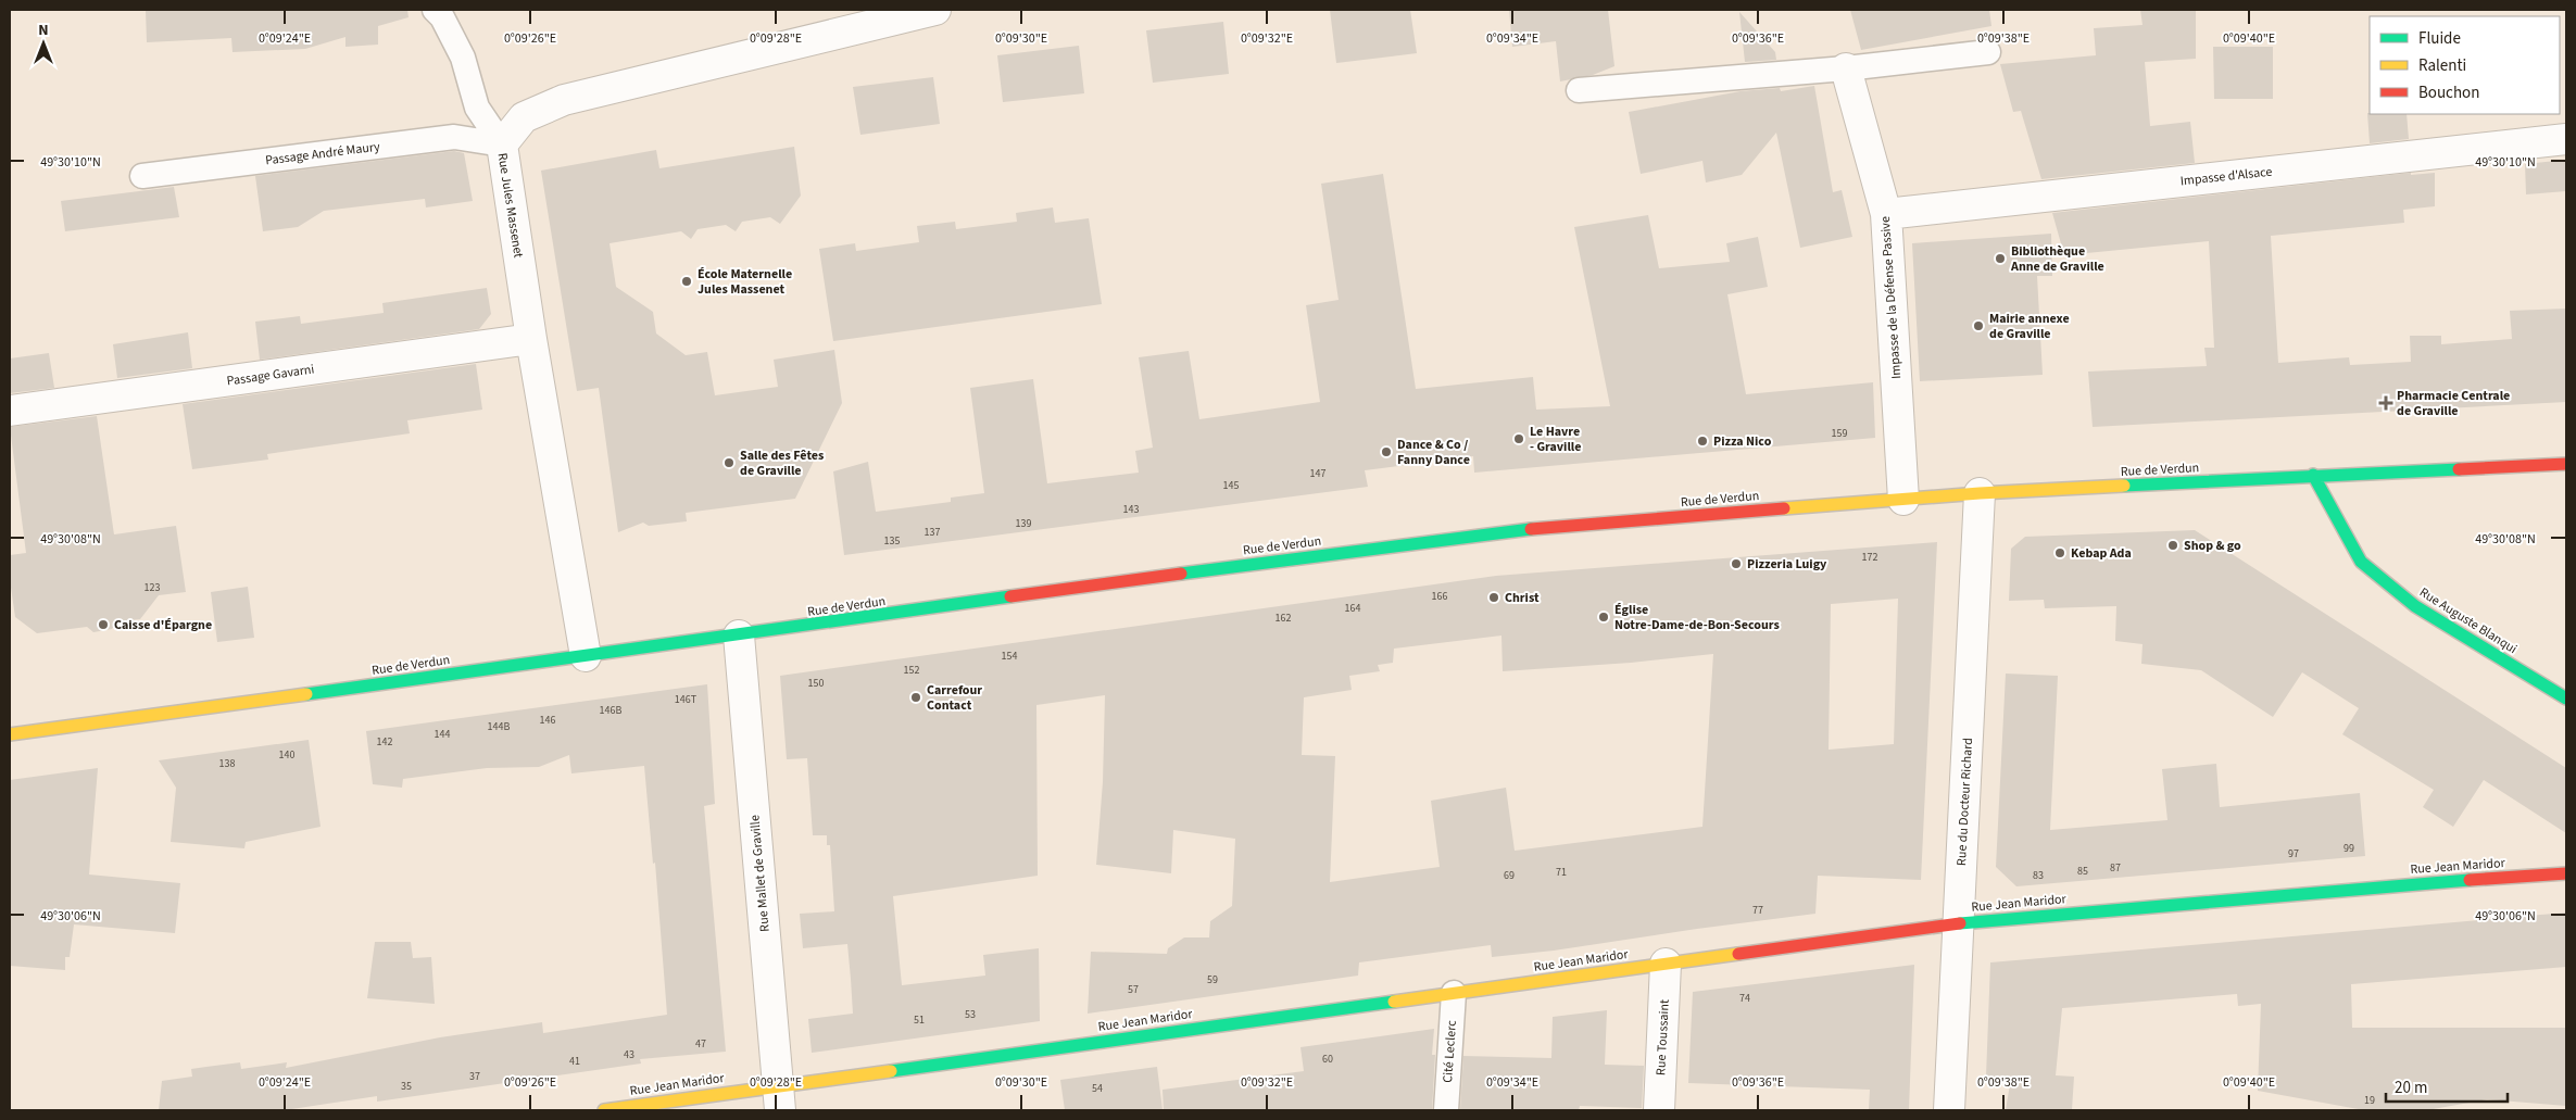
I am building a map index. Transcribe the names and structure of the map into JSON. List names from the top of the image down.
{
  "streets": {
    "main road": ["Rue de Verdun", "Rue Auguste Blanqui", "Rue Jean Maridor"],
    "street": [
      "Impasse d'Alsace",
      "Rue Jules Massenet",
      "Impasse de la Défense Passive",
      "Passage Gavarni",
      "Rue du Docteur Richard",
      "Rue Mallet de Graville",
      "Rue Toussaint"
    ],
    "lane": ["Passage André Maury", "Cité Leclerc"]
  },
  "crossings": [
    ["Passage André Maury", "Rue Jules Massenet"],
    ["Impasse d'Alsace", "Impasse de la Défense Passive"],
    ["Rue Jules Massenet", "Passage Gavarni"],
    ["Rue Jules Massenet", "Rue de Verdun"],
    ["Impasse de la Défense Passive", "Rue de Verdun"],
    ["Rue de Verdun", "Rue Auguste Blanqui"],
    ["Rue de Verdun", "Rue du Docteur Richard"],
    ["Rue de Verdun", "Rue Mallet de Graville"],
    ["Rue du Docteur Richard", "Rue Jean Maridor"],
    ["Rue Jean Maridor", "Rue Mallet de Graville"],
    ["Rue Jean Maridor", "Rue Toussaint"],
    ["Rue Jean Maridor", "Cité Leclerc"]
  ],
  "places": {
    "other": [
      "Bibliothèque Anne de Graville",
      "École Maternelle Jules Massenet",
      "Mairie annexe de Graville",
      "Le Havre - Graville",
      "Pizza Nico",
      "Dance & Co / Fanny Dance",
      "Salle des Fêtes de Graville",
      "Shop & go",
      "Kebap Ada",
      "Pizzeria Luigy",
      "Christ",
      "Église Notre-Dame-de-Bon-Secours",
      "Caisse d'Épargne",
      "Carrefour Contact"
    ],
    "health": ["Pharmacie Centrale de Graville"]
  },
  "house_numbers": [
    "159",
    "147",
    "145",
    "143",
    "139",
    "137",
    "135",
    "172",
    "123",
    "166",
    "164",
    "162",
    "154",
    "152",
    "150",
    "146T",
    "146B",
    "146",
    "144B",
    "144",
    "142",
    "140",
    "138",
    "99",
    "97",
    "87",
    "85",
    "71",
    "69",
    "83",
    "77",
    "59",
    "57",
    "74",
    "53",
    "51",
    "47",
    "43",
    "60",
    "41",
    "37",
    "35",
    "54",
    "19"
  ],
  "legend": ["Fluide", "Ralenti", "Bouchon"],
  "scale_bar": "20 m",
  "north": "top",
  "coordinates": [
    "0°09'24\"E",
    "0°09'26\"E",
    "0°09'28\"E",
    "0°09'30\"E",
    "0°09'32\"E",
    "0°09'34\"E",
    "0°09'36\"E",
    "0°09'38\"E",
    "0°09'40\"E",
    "49°30'10\"N",
    "49°30'08\"N",
    "49°30'06\"N"
  ]
}
